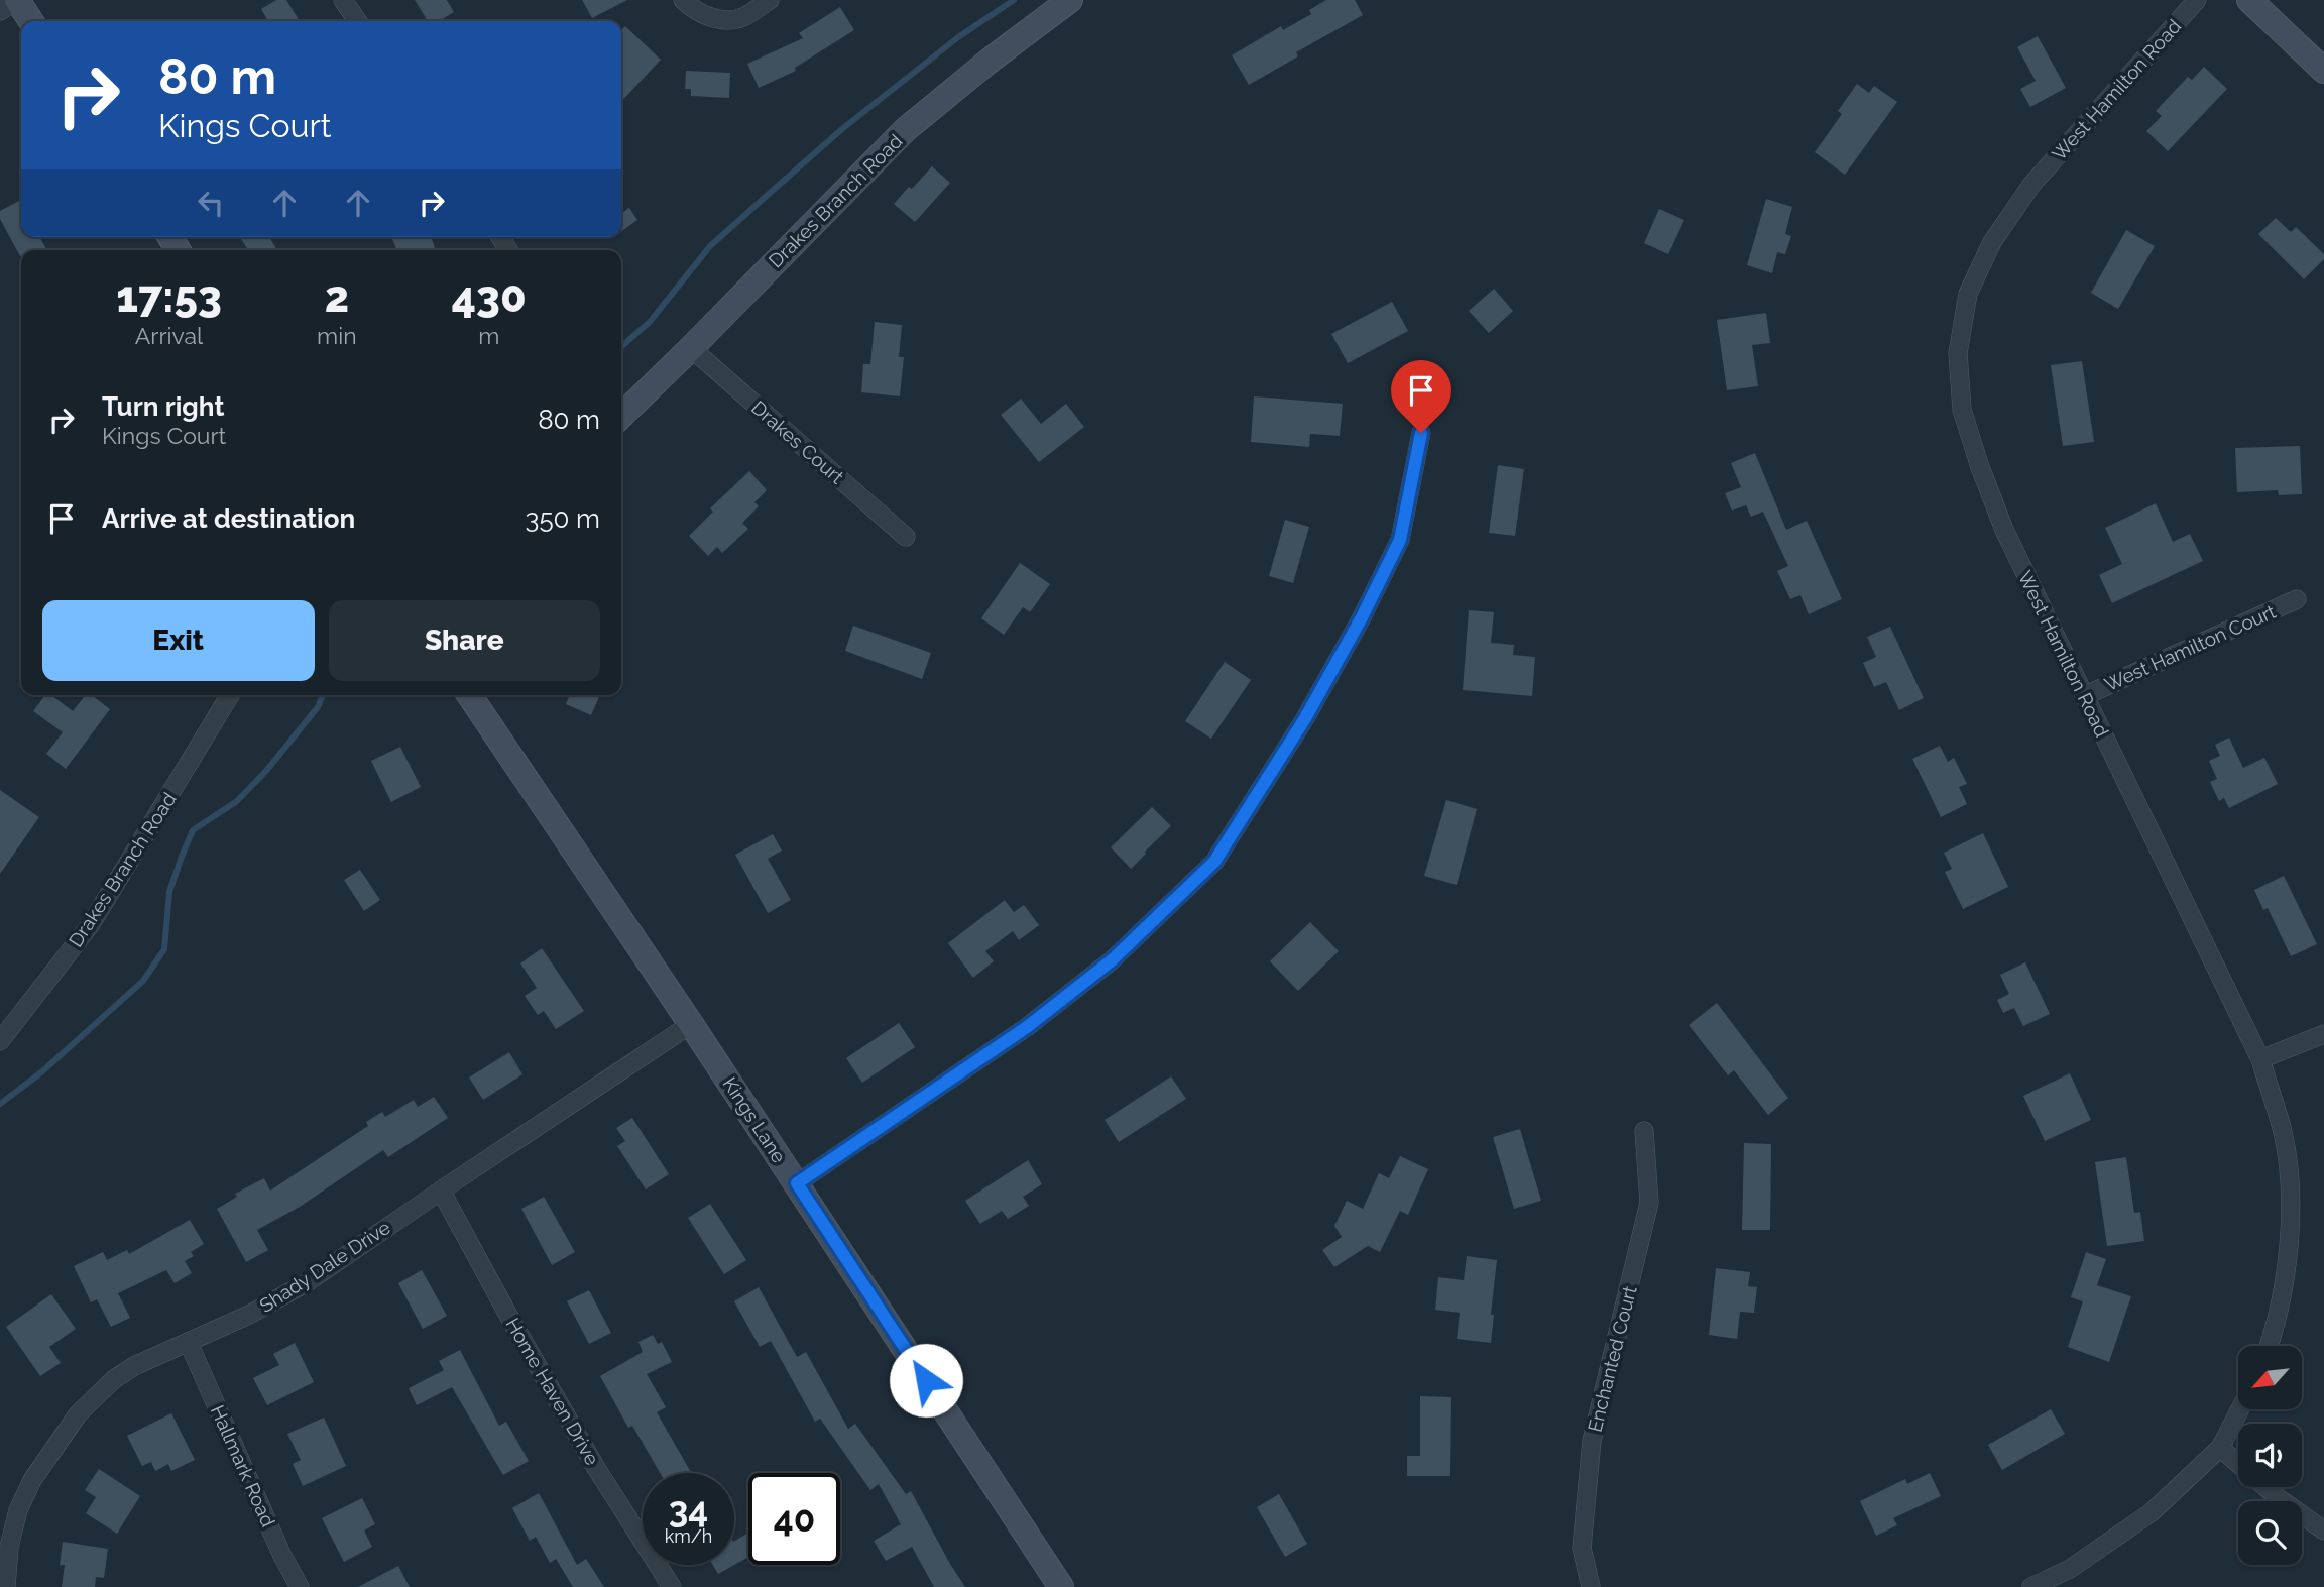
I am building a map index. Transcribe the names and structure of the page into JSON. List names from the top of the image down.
{
  "streets": {
    "street": [
      "West Hamilton Road",
      "Drakes Branch Road",
      "Drakes Court",
      "West Hamilton Court",
      "Kings Lane",
      "Shady Dale Drive",
      "Enchanted Court",
      "Home Haven Drive",
      "Hallmark Road"
    ]
  },
  "crossings": [
    ["West Hamilton Road", "West Hamilton Court"],
    ["Drakes Branch Road", "Drakes Court"],
    ["Kings Lane", "Shady Dale Drive"],
    ["Shady Dale Drive", "Home Haven Drive"],
    ["Shady Dale Drive", "Hallmark Road"]
  ],
  "north": "bottom left",
  "page": {
    "turn": ["80 m", "Kings Court"],
    "eta": [
      "17:53",
      "Arrival",
      "2",
      "min",
      "430",
      "m"
    ],
    "list": [
      {
        "name": "Turn right",
        "note": "Kings Court",
        "value": "80 m"
      },
      {
        "name": "Arrive at destination",
        "value": "350 m"
      }
    ],
    "buttons": ["Exit", "Share"],
    "speed": "34 km/h",
    "limit": "40"
  }
}
